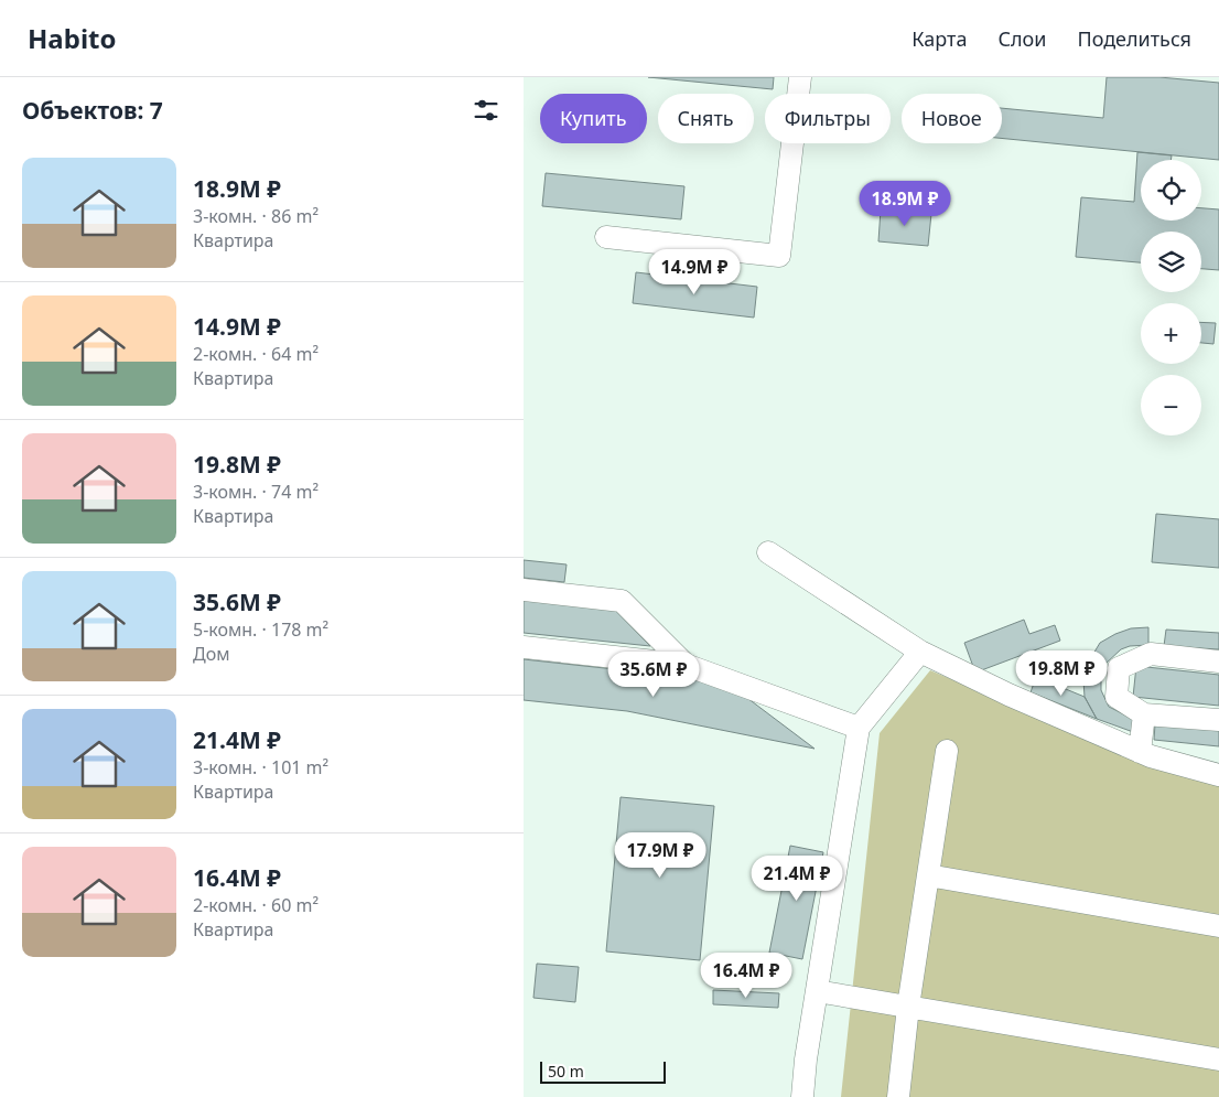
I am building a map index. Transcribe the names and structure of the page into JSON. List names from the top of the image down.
{
  "scale_bar": "50 m",
  "page": {
    "header": "Habito",
    "nav": ["Карта", "Слои", "Поделиться"],
    "heading": "Объектов: 7",
    "chip": [
      "Купить",
      "Снять",
      "Фильтры",
      "Новое"
    ],
    "list": [
      {
        "name": "18.9M ₽",
        "note": "3-комн. · 86 m² · Квартира"
      },
      {
        "name": "14.9M ₽",
        "note": "2-комн. · 64 m² · Квартира"
      },
      {
        "name": "19.8M ₽",
        "note": "3-комн. · 74 m² · Квартира"
      },
      {
        "name": "35.6M ₽",
        "note": "5-комн. · 178 m² · Дом"
      },
      {
        "name": "21.4M ₽",
        "note": "3-комн. · 101 m² · Квартира"
      },
      {
        "name": "16.4M ₽",
        "note": "2-комн. · 60 m² · Квартира"
      }
    ],
    "map_buttons": ["+", "−"],
    "price": [
      "18.9M ₽",
      "14.9M ₽",
      "19.8M ₽",
      "35.6M ₽",
      "17.9M ₽",
      "21.4M ₽",
      "16.4M ₽"
    ],
    "scale": "50 m"
  }
}
